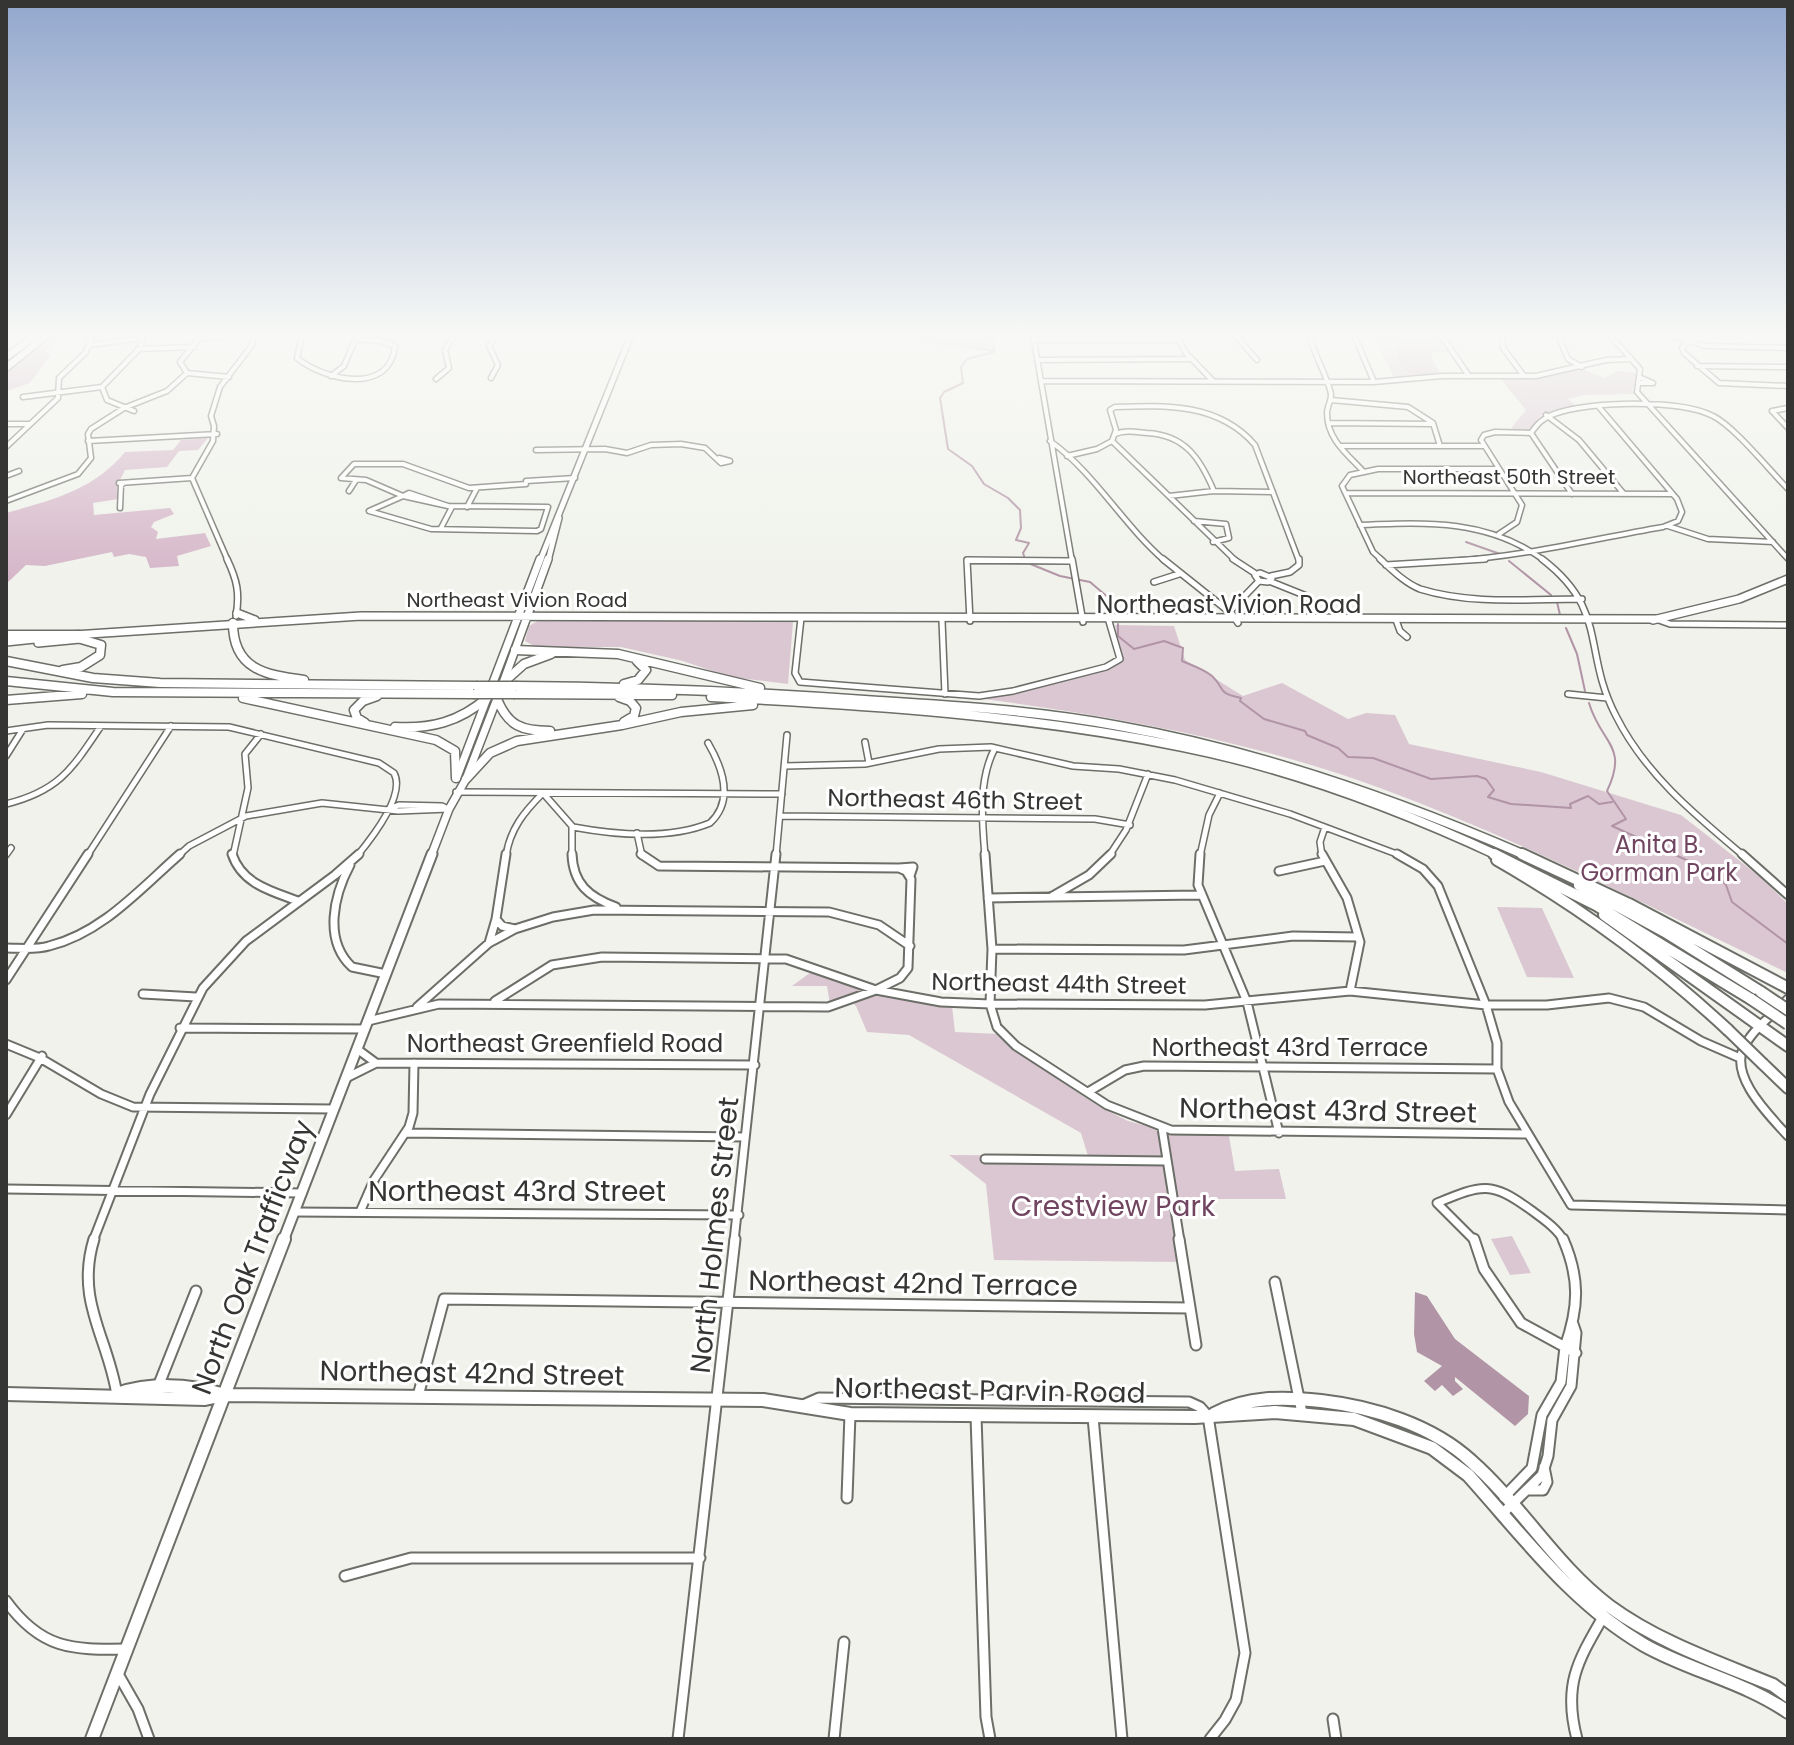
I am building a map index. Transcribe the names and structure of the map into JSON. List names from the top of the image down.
{
  "streets": {
    "main road": [
      "Northeast Vivion Road",
      "North Oak Trafficway",
      "Northeast 42nd Street",
      "Northeast Parvin Road"
    ],
    "street": [
      "Northeast 50th Street",
      "Northeast 46th Street",
      "Northeast 44th Street",
      "Northeast Greenfield Road",
      "Northeast 43rd Terrace",
      "Northeast 43rd Street",
      "North Holmes Street",
      "Northeast 42nd Terrace"
    ]
  },
  "crossings": [
    ["Northeast Vivion Road", "North Oak Trafficway"],
    ["Northeast 46th Street", "North Holmes Street"],
    ["Northeast 44th Street", "Northeast 43rd Street"],
    ["Northeast 44th Street", "North Holmes Street"],
    ["Northeast Greenfield Road", "North Holmes Street"],
    ["Northeast Greenfield Road", "North Oak Trafficway"],
    ["Northeast 43rd Terrace", "Northeast 43rd Street"],
    ["Northeast 43rd Street", "North Holmes Street"],
    ["Northeast 43rd Street", "North Oak Trafficway"],
    ["North Holmes Street", "Northeast 42nd Terrace"],
    ["North Holmes Street", "Northeast 42nd Street"],
    ["North Holmes Street", "Northeast Parvin Road"],
    ["North Oak Trafficway", "Northeast 42nd Street"],
    ["Northeast 42nd Terrace", "Northeast 42nd Street"],
    ["Northeast 42nd Street", "Northeast Parvin Road"]
  ],
  "parks": ["Anita B. Gorman Park", "Crestview Park"]
}
